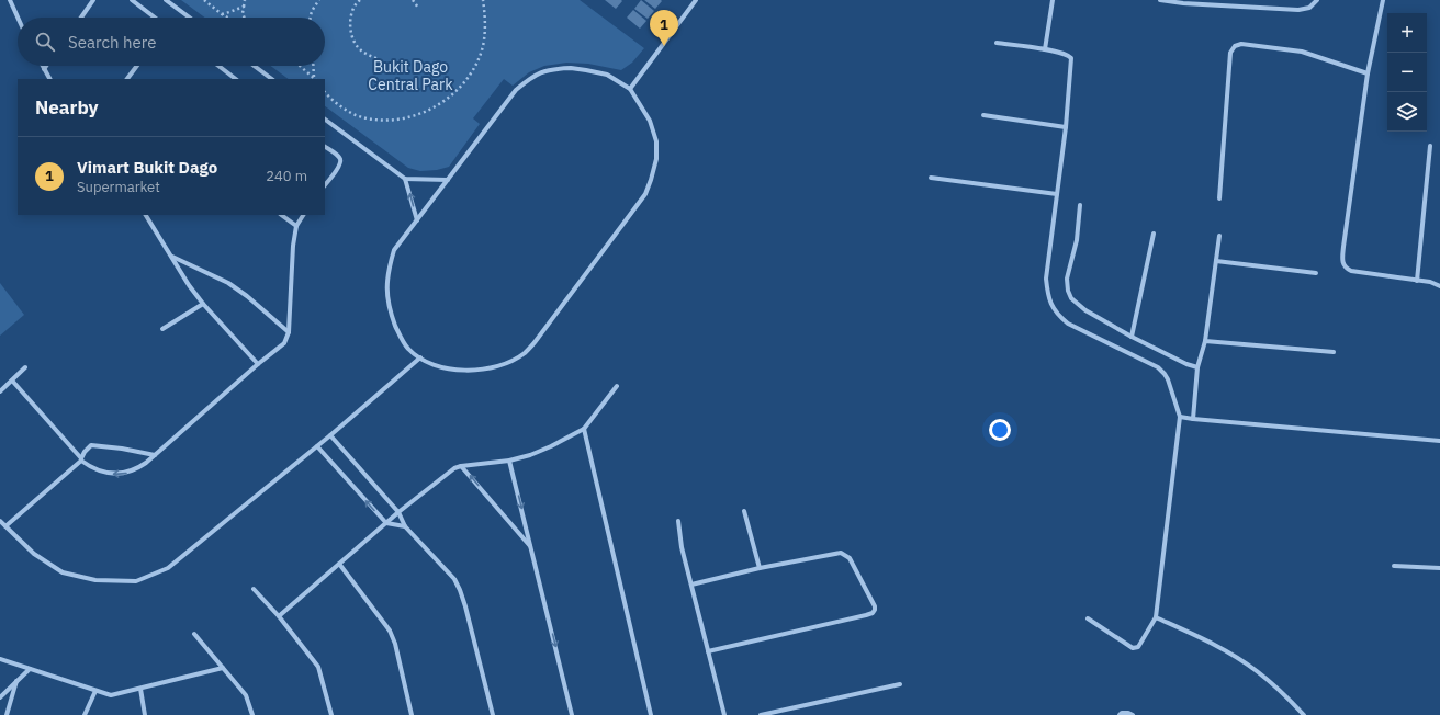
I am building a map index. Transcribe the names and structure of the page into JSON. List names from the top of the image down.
{
  "parks": ["Bukit Dago Central Park"],
  "page": {
    "pins": "1",
    "map_buttons": ["+", "−"],
    "search": "Search here",
    "heading": "Nearby",
    "list": [
      {
        "mark": "1",
        "name": "Vimart Bukit Dago",
        "note": "Supermarket",
        "value": "240 m"
      }
    ]
  }
}
